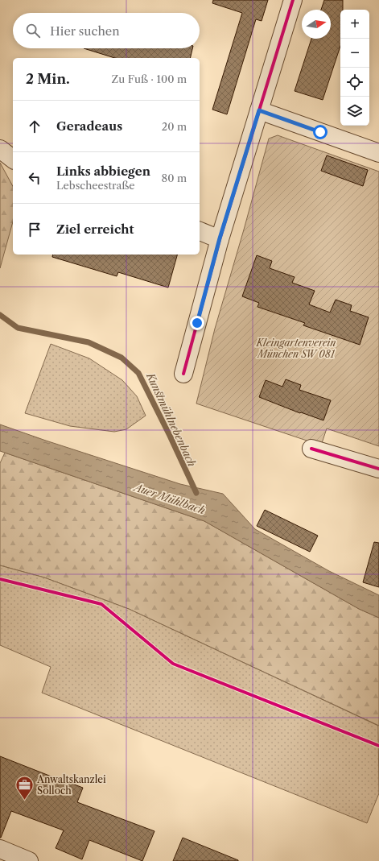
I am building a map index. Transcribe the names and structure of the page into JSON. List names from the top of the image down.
{
  "water": ["Kunstmühlnebenbach", "Auer Mühlbach"],
  "parks": ["Kleingartenverein München SW 081"],
  "places": {
    "office": ["Anwaltskanzlei Solloch"]
  },
  "north": "right",
  "page": {
    "map_buttons": ["+", "−"],
    "search": "Hier suchen",
    "heading": ["2 Min.", "Zu Fuß · 100 m"],
    "list": [
      ["Geradeaus", "20 m"],
      ["Links abbiegen", "Lebscheestraße", "80 m"],
      "Ziel erreicht"
    ]
  }
}
